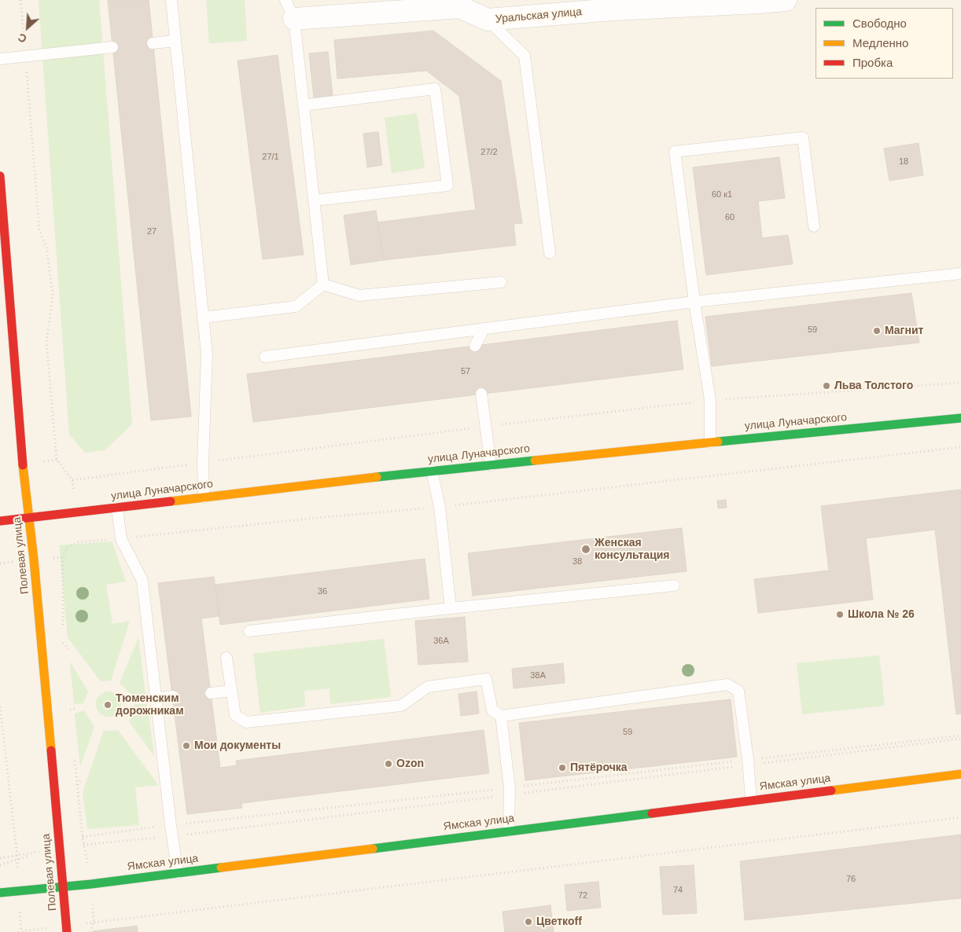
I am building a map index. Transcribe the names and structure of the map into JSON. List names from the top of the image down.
{
  "streets": {
    "main road": ["улица Луначарского", "Полевая улица", "Ямская улица"],
    "street": ["Уральская улица"]
  },
  "crossings": [
    ["улица Луначарского", "Полевая улица"],
    ["Полевая улица", "Ямская улица"]
  ],
  "places": [
    "Магнит",
    "Льва Толстого",
    "Женская консультация",
    "Школа № 26",
    "Тюменским дорожникам",
    "Мои документы",
    "Ozon",
    "Пятёрочка",
    "Цветкоff"
  ],
  "house_numbers": [
    "27/2",
    "27/1",
    "18",
    "60 к1",
    "60",
    "27",
    "59",
    "57",
    "38",
    "36",
    "36А",
    "38А",
    "59",
    "76",
    "74",
    "72"
  ],
  "legend": ["Свободно", "Медленно", "Пробка"],
  "north": "bottom left"
}
